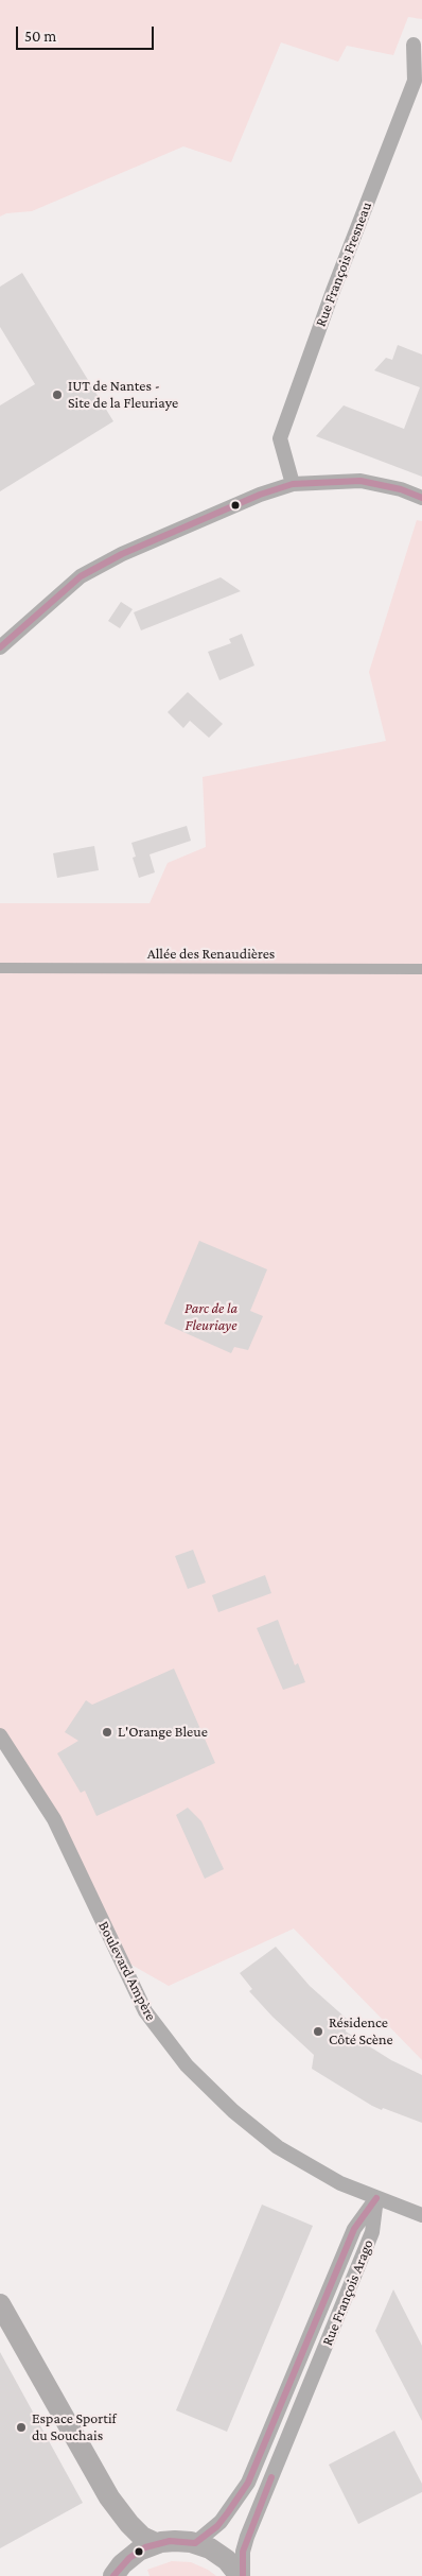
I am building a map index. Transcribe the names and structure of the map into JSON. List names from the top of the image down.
{
  "streets": {
    "street": [
      "Rue François Fresneau",
      "Allée des Renaudières",
      "Boulevard Ampère",
      "Rue François Arago"
    ]
  },
  "crossings": [
    ["Boulevard Ampère", "Rue François Arago"]
  ],
  "parks": ["Parc de la Fleuriaye"],
  "places": [
    "IUT de Nantes - Site de la Fleuriaye",
    "L'Orange Bleue",
    "Résidence Côté Scène",
    "Espace Sportif du Souchais"
  ],
  "scale_bar": "50 m"
}
